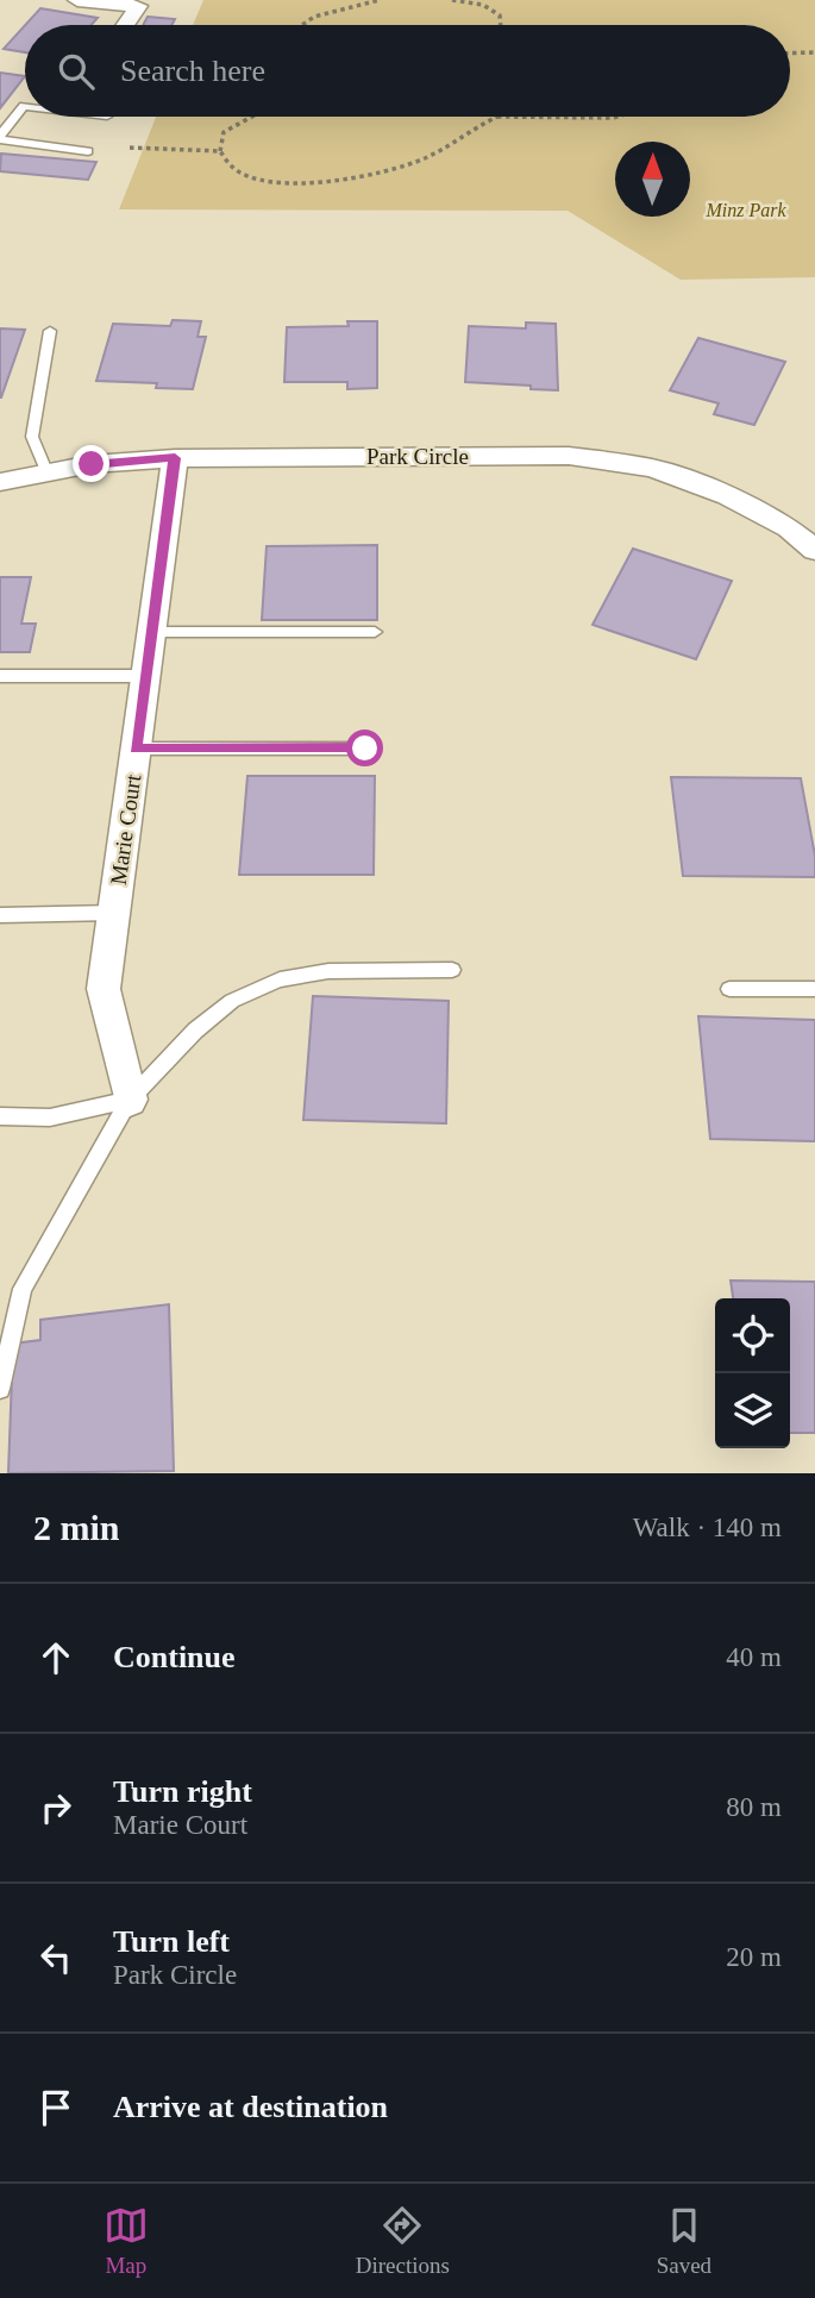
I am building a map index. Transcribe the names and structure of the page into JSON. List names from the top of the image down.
{
  "streets": {
    "street": ["Park Circle", "Marie Court"]
  },
  "crossings": [
    ["Park Circle", "Marie Court"]
  ],
  "parks": ["Minz Park"],
  "north": "top",
  "page": {
    "search": "Search here",
    "heading": ["2 min", "Walk · 140 m"],
    "list": [
      ["Continue", "40 m"],
      ["Turn right", "Marie Court", "80 m"],
      ["Turn left", "Park Circle", "20 m"],
      "Arrive at destination"
    ],
    "nav": ["Map", "Directions", "Saved"]
  }
}
